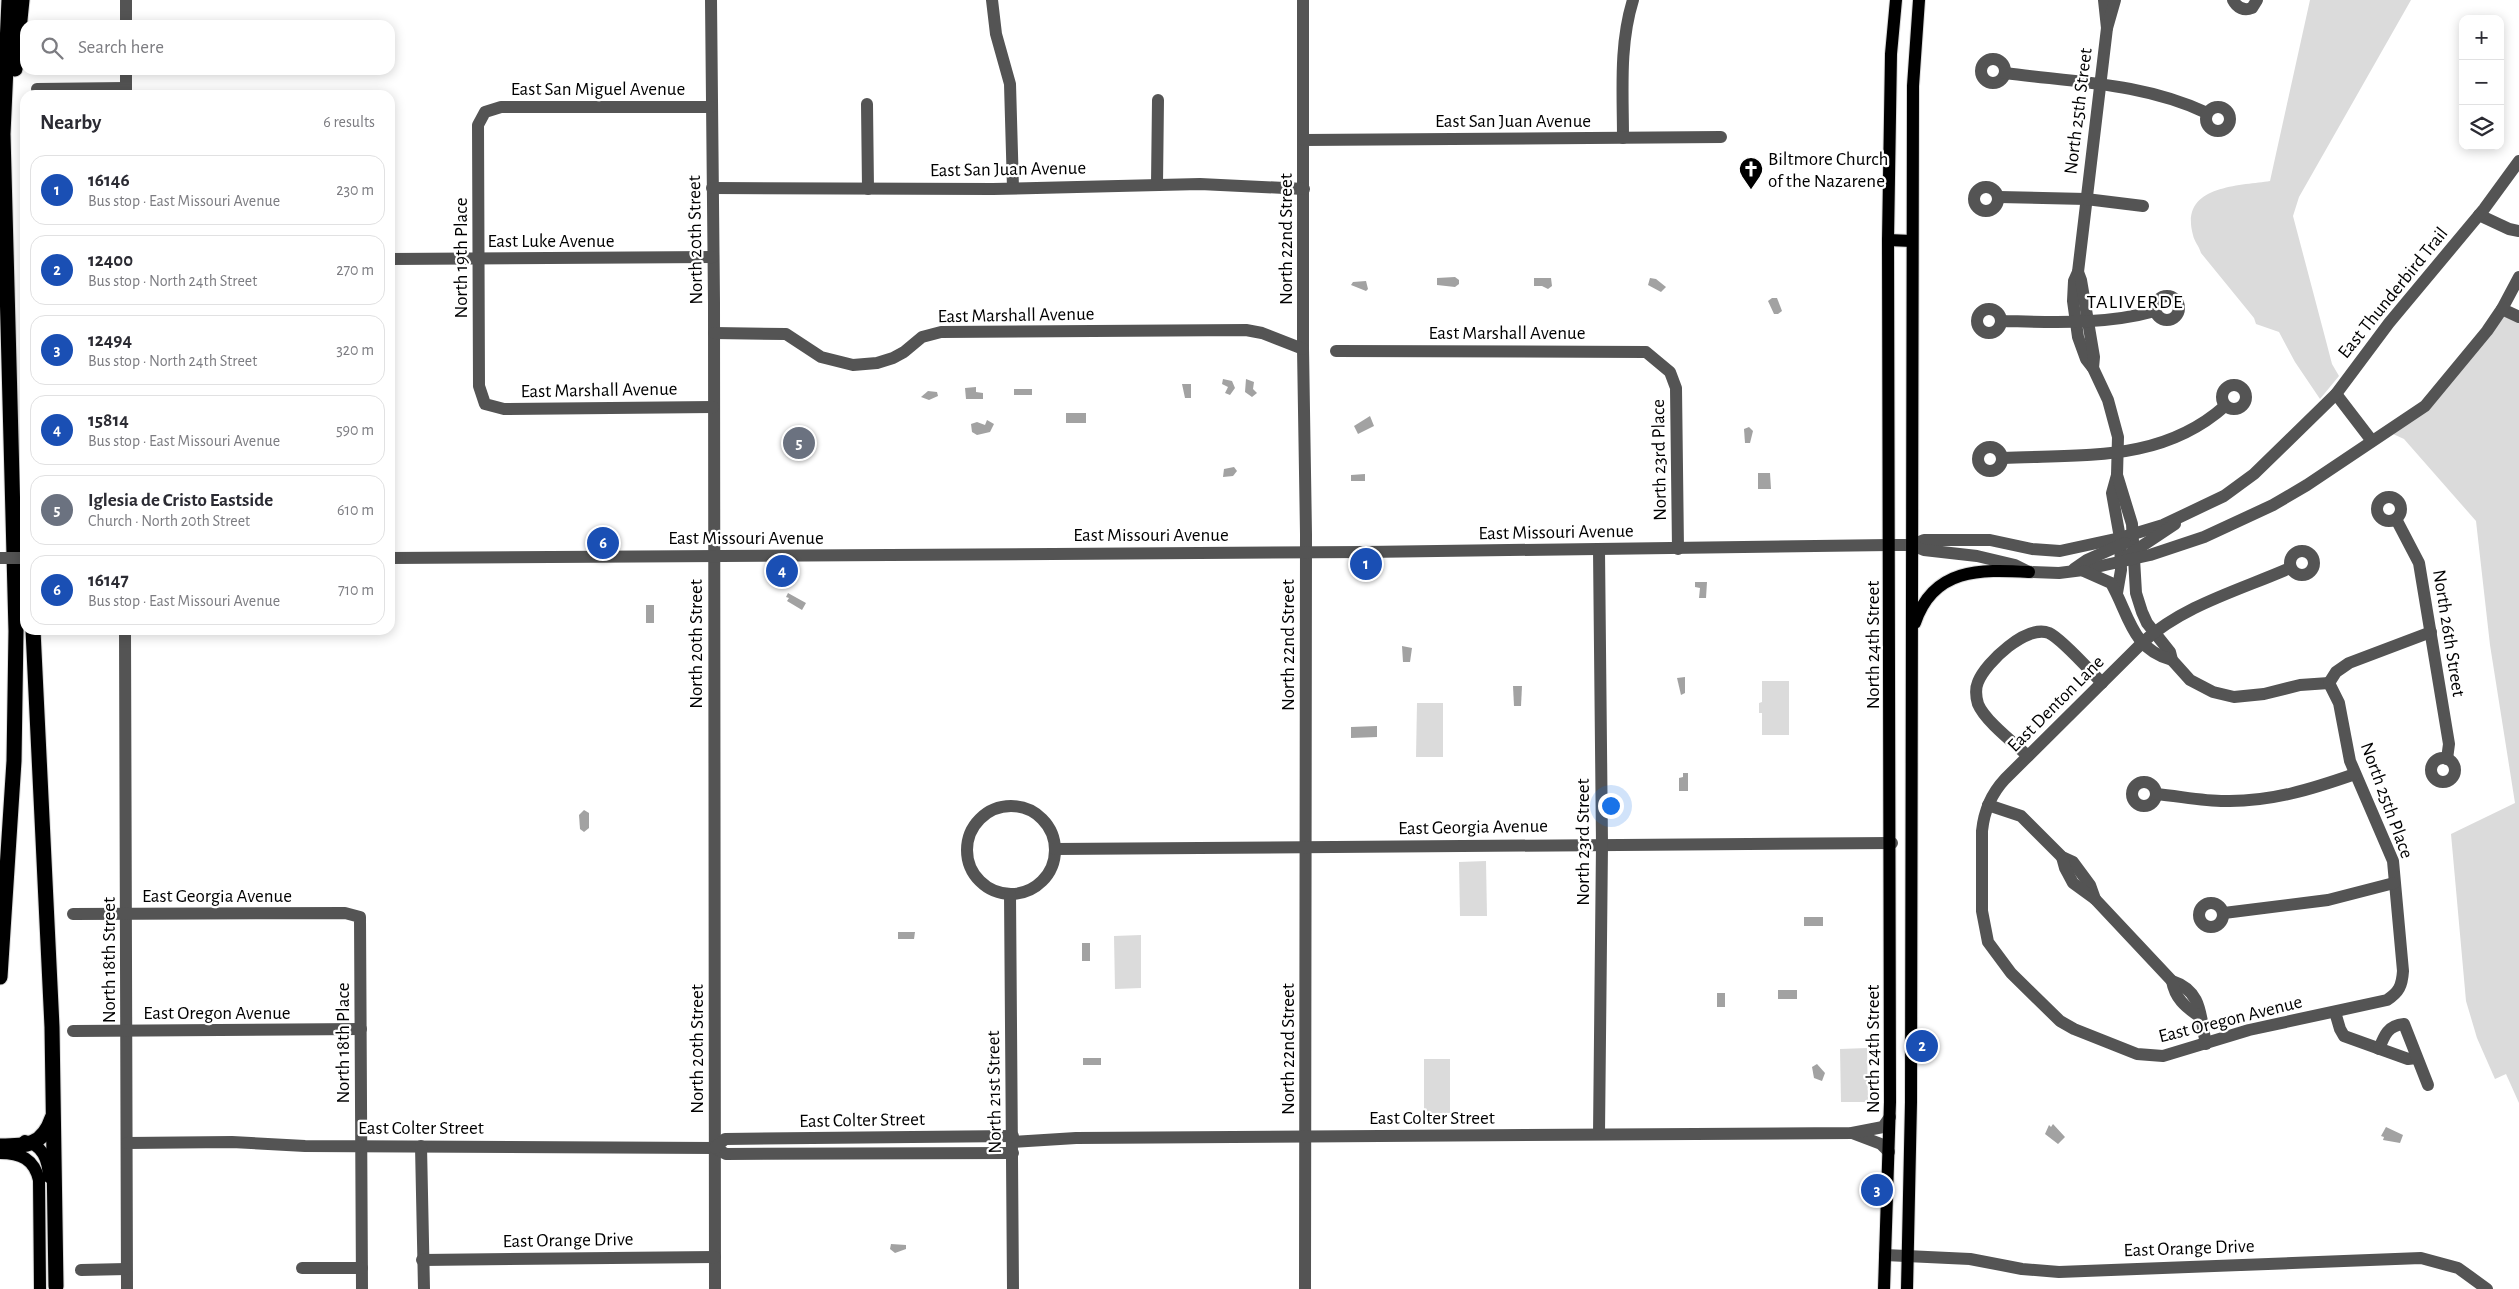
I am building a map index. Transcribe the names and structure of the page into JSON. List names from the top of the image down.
{
  "streets": {
    "main road": ["North 24th Street"],
    "street": [
      "East San Miguel Avenue",
      "North 25th Street",
      "East San Juan Avenue",
      "North 22nd Street",
      "East Luke Avenue",
      "North 20th Street",
      "North 19th Place",
      "East Thunderbird Trail",
      "East Marshall Avenue",
      "North 23rd Place",
      "East Missouri Avenue",
      "North 26th Street",
      "East Denton Lane",
      "North 25th Place",
      "East Georgia Avenue",
      "North 23rd Street",
      "North 18th Street",
      "East Oregon Avenue",
      "North 18th Place",
      "North 21st Street",
      "East Colter Street",
      "East Orange Drive"
    ]
  },
  "crossings": [
    ["East San Miguel Avenue", "North 20th Street"],
    ["East San Miguel Avenue", "North 19th Place"],
    ["East San Juan Avenue", "North 22nd Street"],
    ["East San Juan Avenue", "North 20th Street"],
    ["North 22nd Street", "East Marshall Avenue"],
    ["North 22nd Street", "East Missouri Avenue"],
    ["North 22nd Street", "East Georgia Avenue"],
    ["North 22nd Street", "East Colter Street"],
    ["East Luke Avenue", "North 20th Street"],
    ["East Luke Avenue", "North 19th Place"],
    ["North 20th Street", "East Marshall Avenue"],
    ["North 20th Street", "East Missouri Avenue"],
    ["North 20th Street", "East Colter Street"],
    ["North 20th Street", "East Orange Drive"],
    ["North 19th Place", "East Marshall Avenue"],
    ["East Thunderbird Trail", "East Missouri Avenue"],
    ["East Thunderbird Trail", "North 24th Street"],
    ["East Marshall Avenue", "North 23rd Place"],
    ["North 23rd Place", "East Missouri Avenue"],
    ["East Missouri Avenue", "North 24th Street"],
    ["East Missouri Avenue", "North 23rd Street"],
    ["North 24th Street", "East Georgia Avenue"],
    ["North 24th Street", "East Colter Street"],
    ["North 24th Street", "East Orange Drive"],
    ["East Denton Lane", "East Oregon Avenue"],
    ["North 25th Place", "East Oregon Avenue"],
    ["East Georgia Avenue", "North 23rd Street"],
    ["East Georgia Avenue", "North 18th Street"],
    ["East Georgia Avenue", "North 18th Place"],
    ["East Georgia Avenue", "North 21st Street"],
    ["North 23rd Street", "East Colter Street"],
    ["North 18th Street", "East Oregon Avenue"],
    ["North 18th Street", "East Colter Street"],
    ["East Oregon Avenue", "North 18th Place"],
    ["North 18th Place", "East Colter Street"],
    ["North 21st Street", "East Colter Street"]
  ],
  "districts": ["TALIVERDE"],
  "places": {
    "church": ["Biltmore Church of the Nazarene"]
  },
  "page": {
    "map_buttons": ["+", "−"],
    "search": "Search here",
    "heading": ["Nearby", "6 results"],
    "list": [
      {
        "mark": "1",
        "name": "16146",
        "note": "Bus stop · East Missouri Avenue",
        "value": "230 m"
      },
      {
        "mark": "2",
        "name": "12400",
        "note": "Bus stop · North 24th Street",
        "value": "270 m"
      },
      {
        "mark": "3",
        "name": "12494",
        "note": "Bus stop · North 24th Street",
        "value": "320 m"
      },
      {
        "mark": "4",
        "name": "15814",
        "note": "Bus stop · East Missouri Avenue",
        "value": "590 m"
      },
      {
        "mark": "5",
        "name": "Iglesia de Cristo Eastside",
        "note": "Church · North 20th Street",
        "value": "610 m"
      },
      {
        "mark": "6",
        "name": "16147",
        "note": "Bus stop · East Missouri Avenue",
        "value": "710 m"
      }
    ],
    "pins": [
      "5",
      "6",
      "1",
      "4",
      "2",
      "3"
    ]
  }
}
